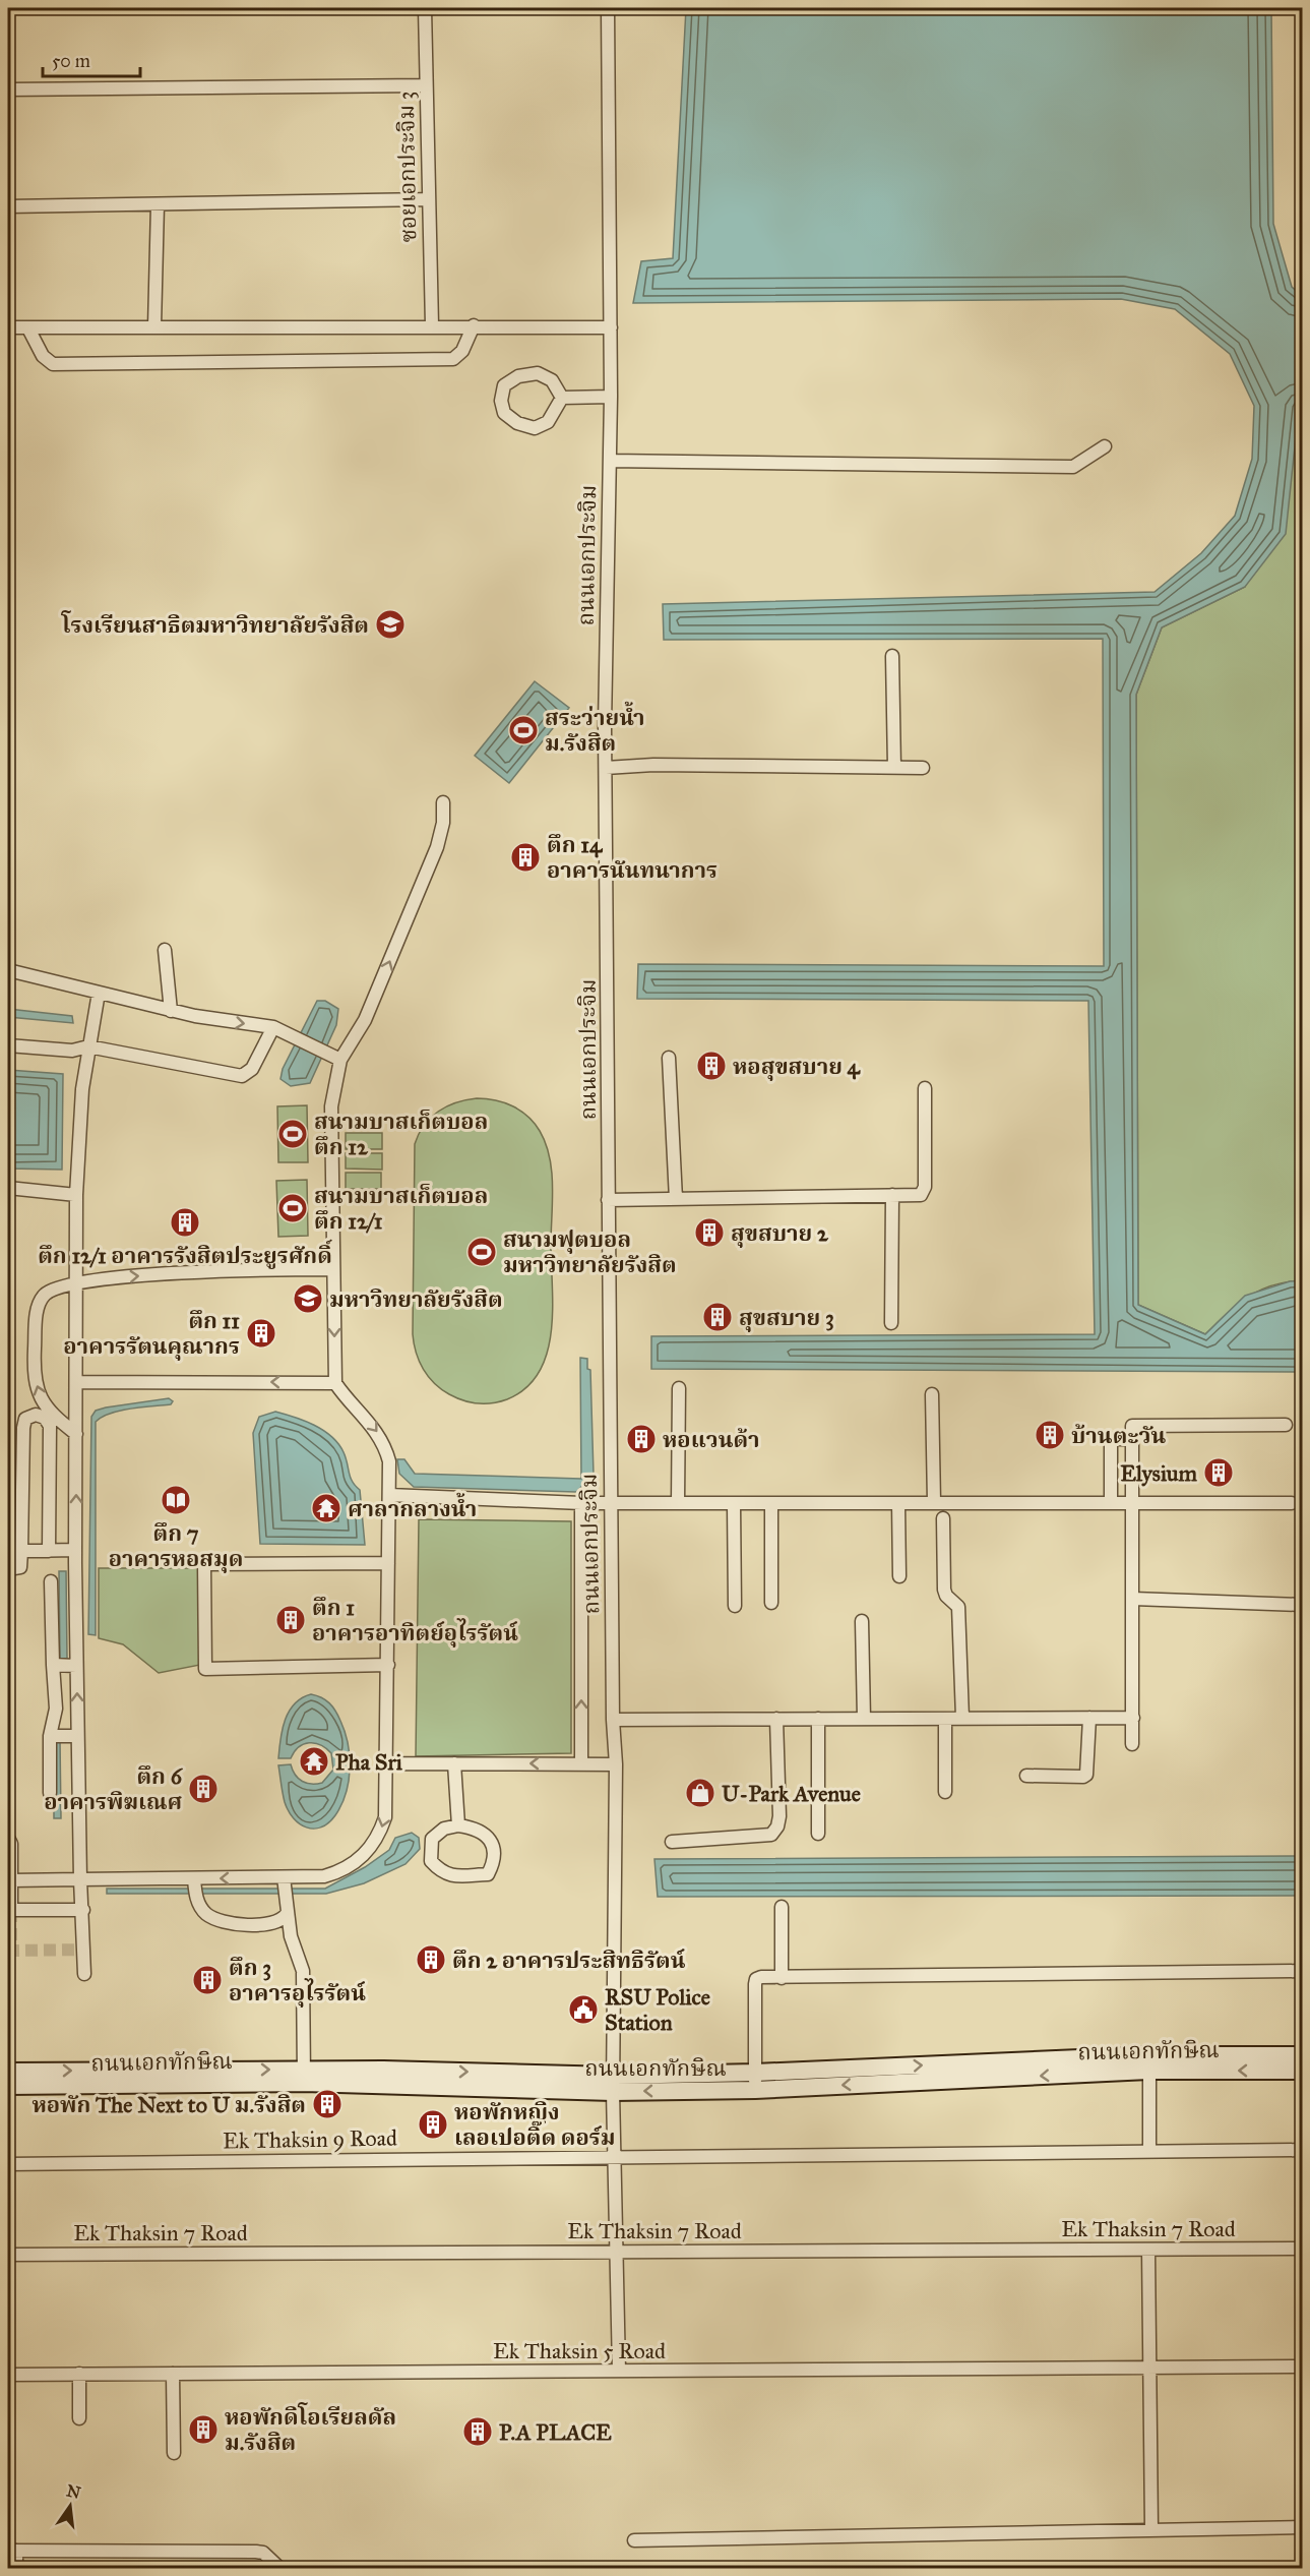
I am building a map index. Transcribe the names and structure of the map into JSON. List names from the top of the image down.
{
  "streets": {
    "street": [
      "ซอยเอกประจิม 3",
      "ถนนเอกประจิม",
      "ถนนเอกทักษิณ",
      "Ek Thaksin 9 Road",
      "Ek Thaksin 7 Road",
      "Ek Thaksin 5 Road"
    ]
  },
  "crossings": [
    ["ถนนเอกประจิม", "ถนนเอกทักษิณ"],
    ["ถนนเอกประจิม", "Ek Thaksin 9 Road"],
    ["ถนนเอกประจิม", "Ek Thaksin 7 Road"],
    ["ถนนเอกประจิม", "Ek Thaksin 5 Road"]
  ],
  "places": {
    "school or university": ["โรงเรียนสาธิตมหาวิทยาลัยรังสิต", "มหาวิทยาลัยรังสิต"],
    "sports": [
      "สระว่ายน้ำ ม.รังสิต",
      "สนามบาสเก็ตบอล ตึก 12",
      "สนามบาสเก็ตบอล ตึก 12/1",
      "สนามฟุตบอล มหาวิทยาลัยรังสิต"
    ],
    "building": [
      "ตึก 14 อาคารนันทนาการ",
      "หอสุขสบาย 4",
      "ตึก 12/1 อาคารรังสิตประยูรศักดิ์",
      "สุขสบาย 2",
      "สุขสบาย 3",
      "ตึก 11 อาคารรัตนคุณากร",
      "บ้านตะวัน",
      "หอแวนด้า",
      "Elysium",
      "ตึก 1 อาคารอาทิตย์อุไรรัตน์",
      "ตึก 6 อาคารพิฆเณศ",
      "ตึก 2 อาคารประสิทธิรัตน์",
      "ตึก 3 อาคารอุไรรัตน์",
      "หอพัก The Next to U ม.รังสิต",
      "หอพักหญิง เลอเปอติ๊ด ดอร์ม",
      "หอพักดิโอเรียลดัล ม.รังสิต",
      "P.A PLACE"
    ],
    "library": ["ตึก 7 อาคารหอสมุด"],
    "temple": ["ศาลากลางน้ำ", "Pha Sri"],
    "shop": ["U-Park Avenue"],
    "public building": ["RSU Police Station"]
  },
  "scale_bar": "50 m",
  "north": "top"
}
